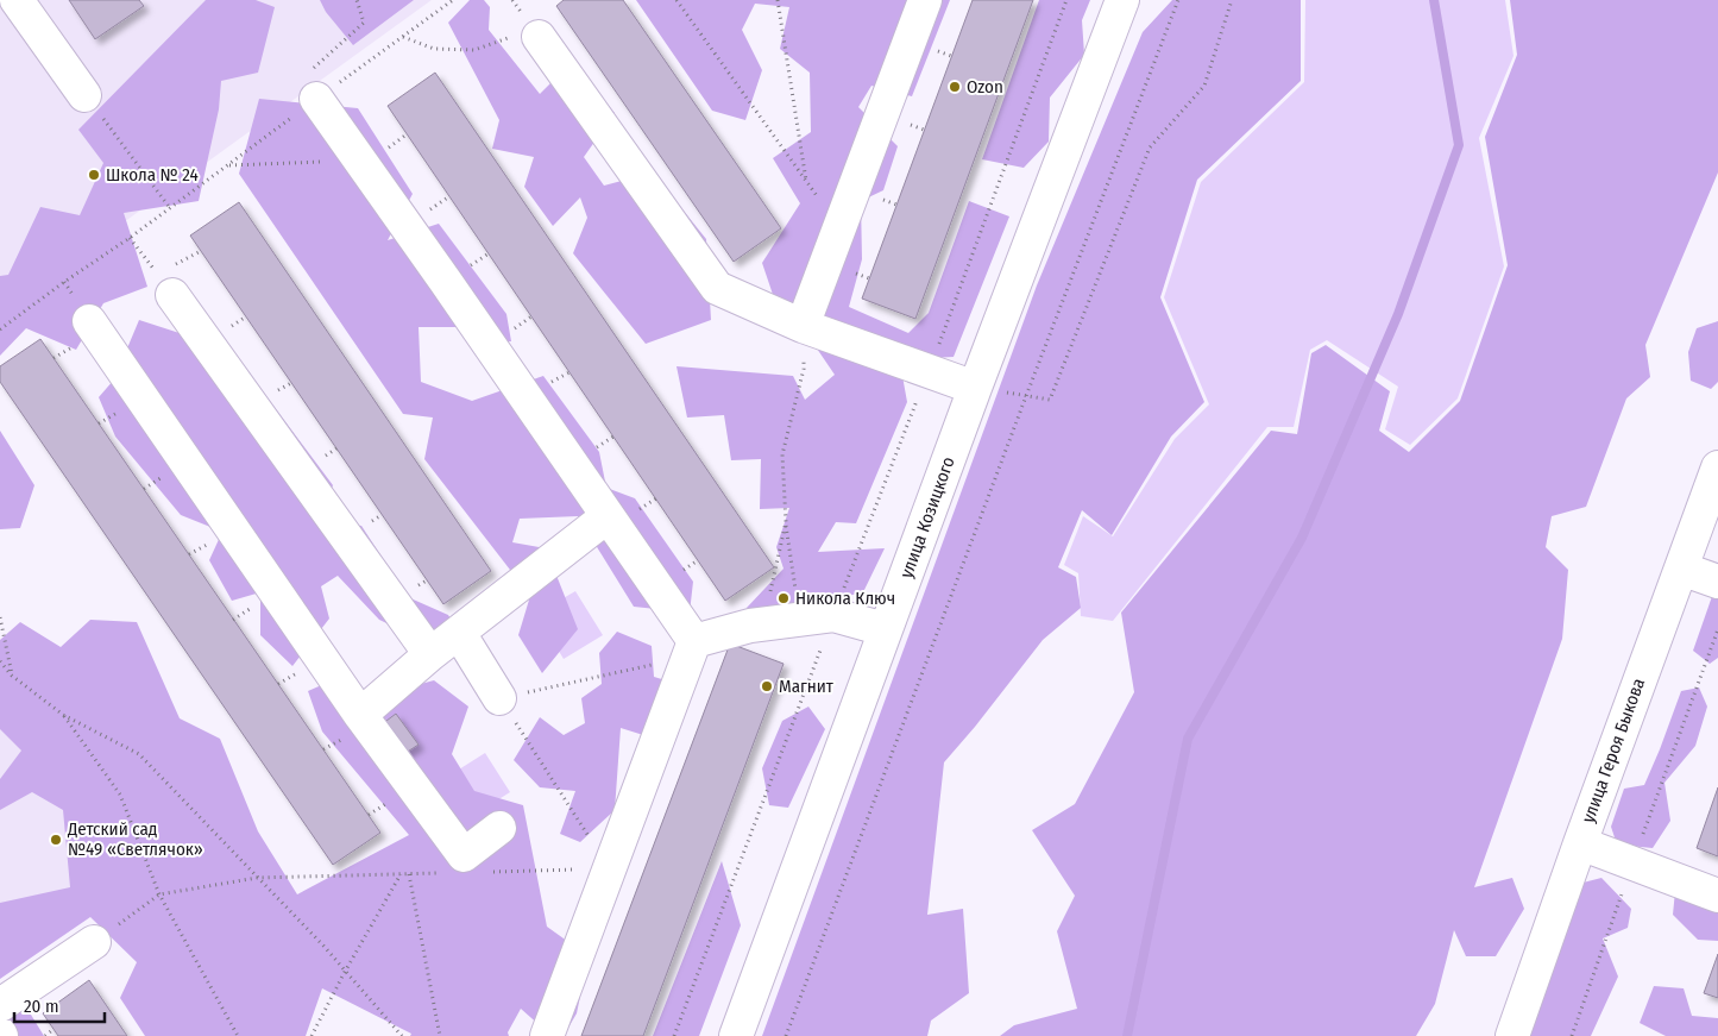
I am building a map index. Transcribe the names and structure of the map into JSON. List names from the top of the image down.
{
  "streets": {
    "street": ["улица Козицкого", "улица Героя Быкова"]
  },
  "places": [
    "Ozon",
    "Школа № 24",
    "Никола Ключ",
    "Магнит",
    "Детский сад №49 «Светлячок»"
  ],
  "scale_bar": "20 m"
}
